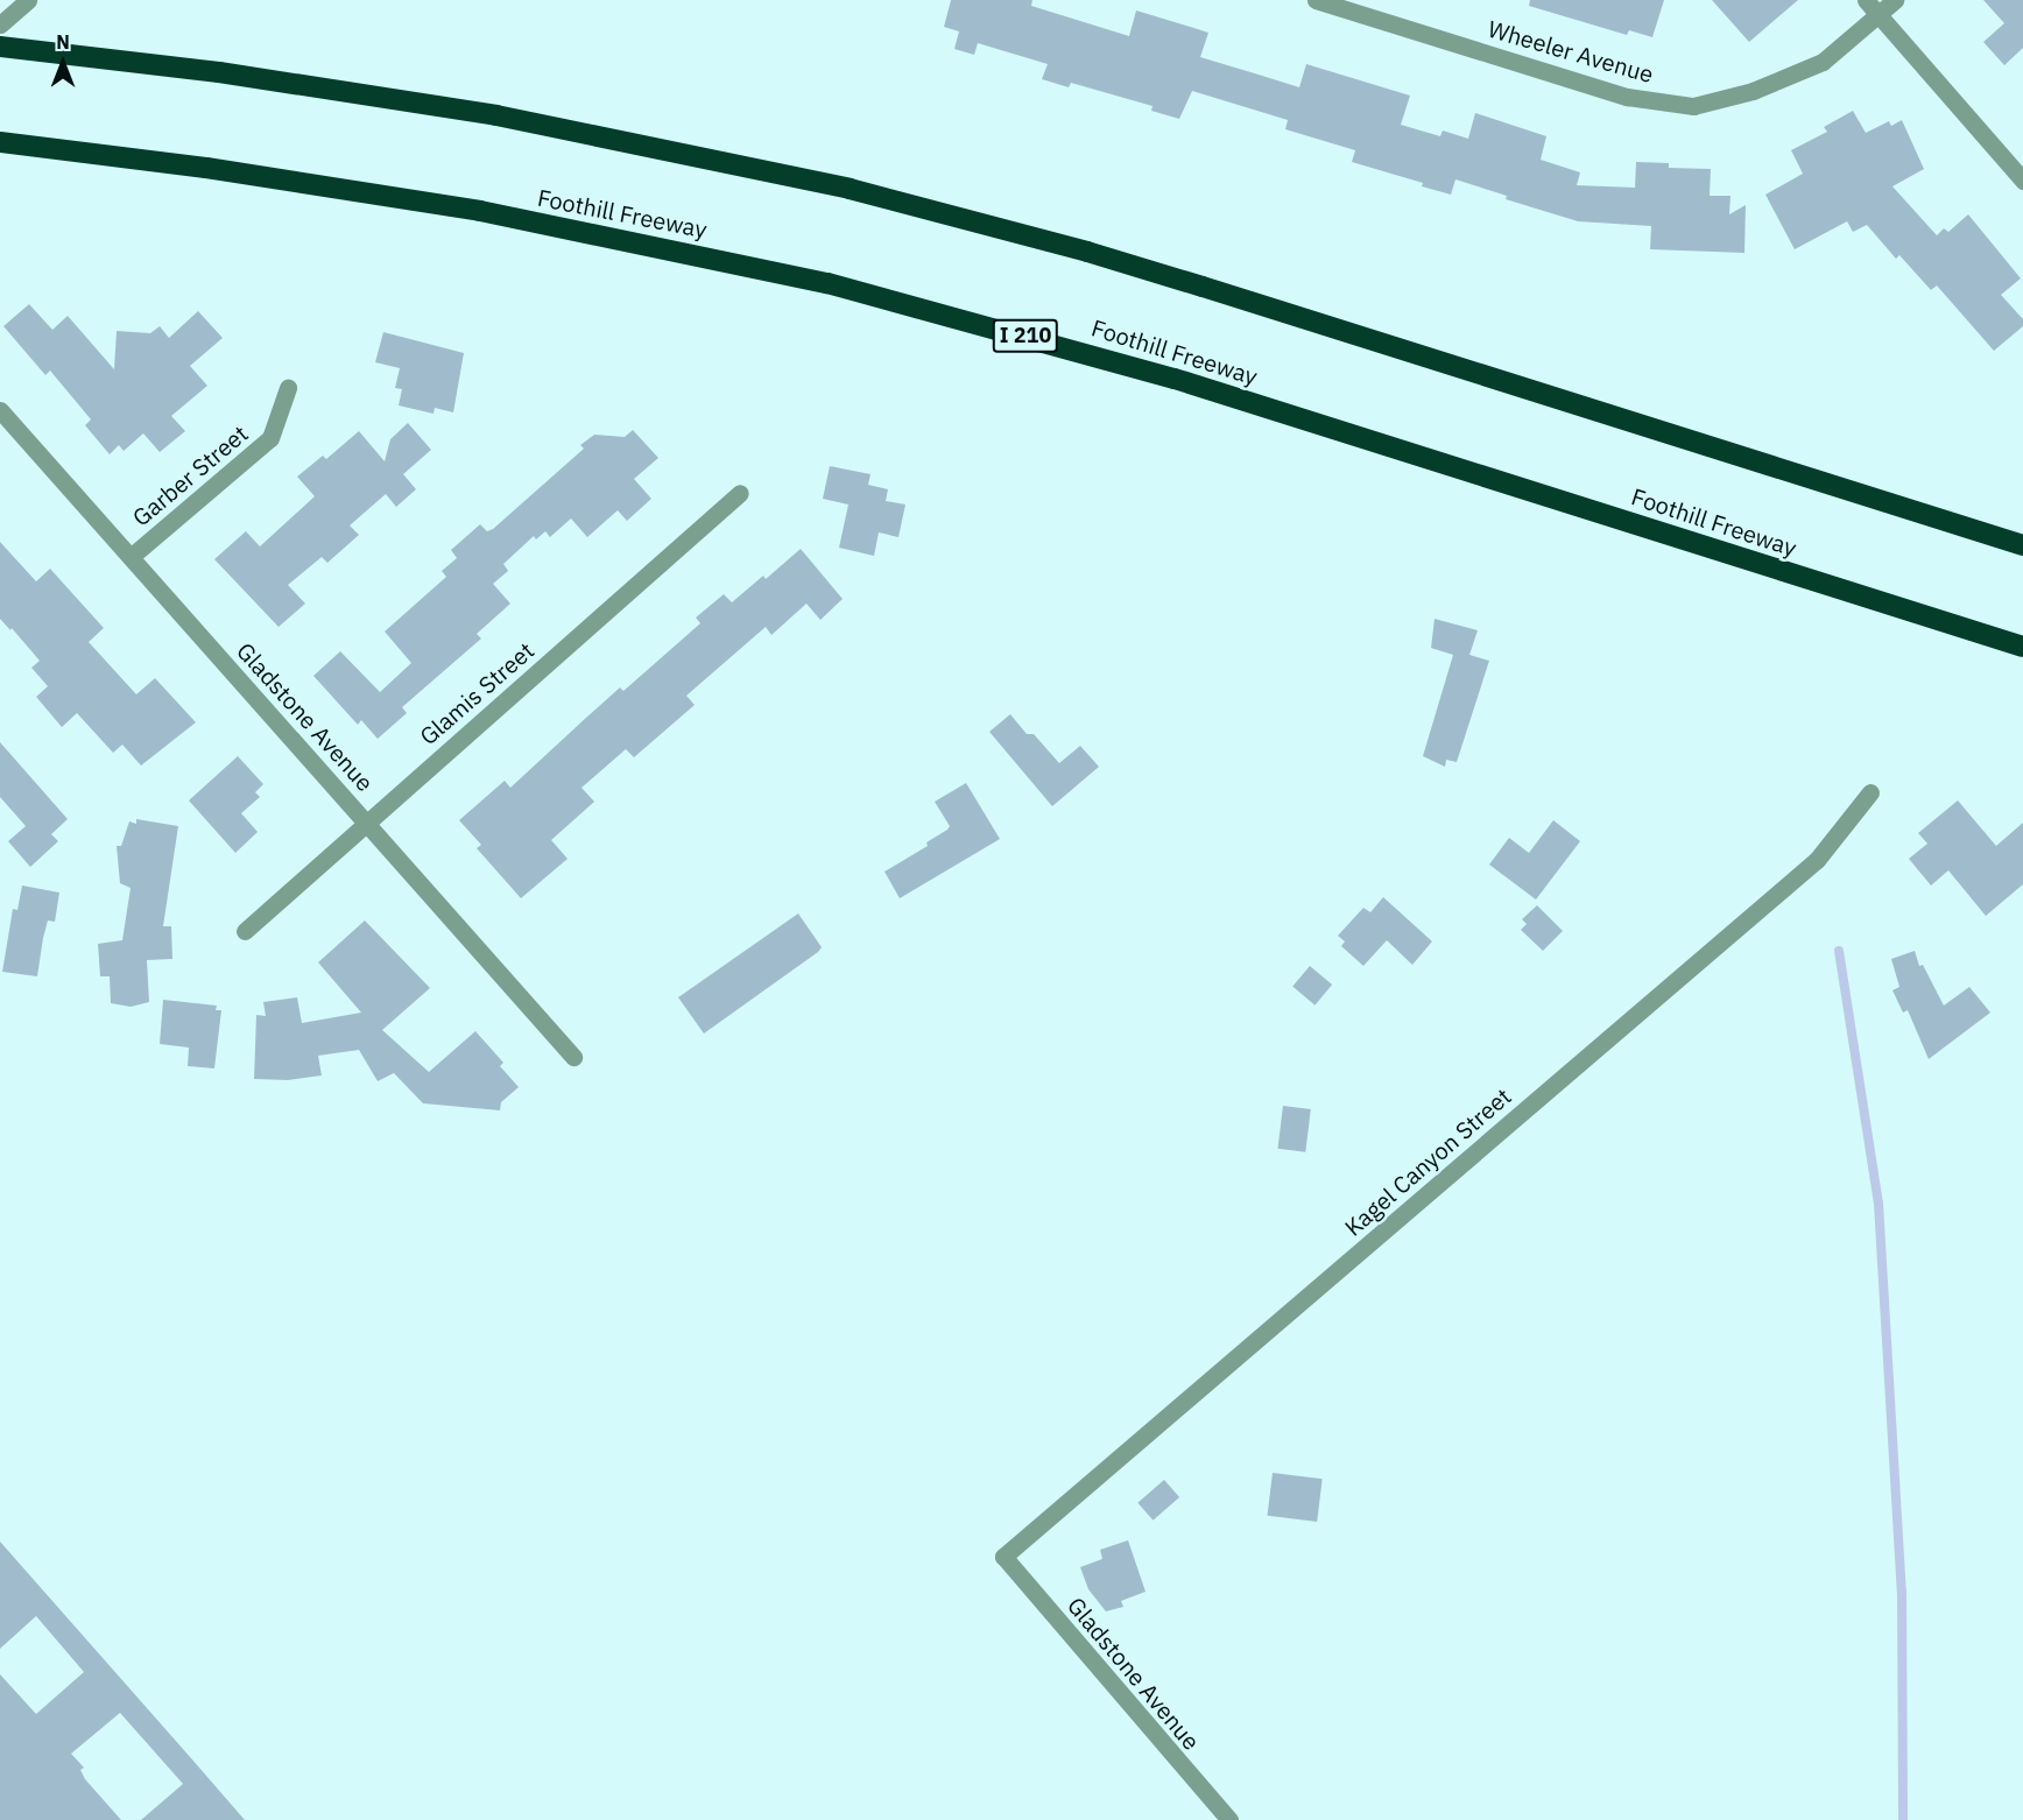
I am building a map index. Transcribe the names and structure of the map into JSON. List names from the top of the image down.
{
  "streets": {
    "highway": ["Foothill Freeway", "I 210"],
    "street": [
      "Wheeler Avenue",
      "Garber Street",
      "Glamis Street",
      "Gladstone Avenue",
      "Kagel Canyon Street"
    ]
  },
  "crossings": [
    ["Garber Street", "Gladstone Avenue"],
    ["Glamis Street", "Gladstone Avenue"],
    ["Gladstone Avenue", "Kagel Canyon Street"]
  ],
  "north": "top"
}
